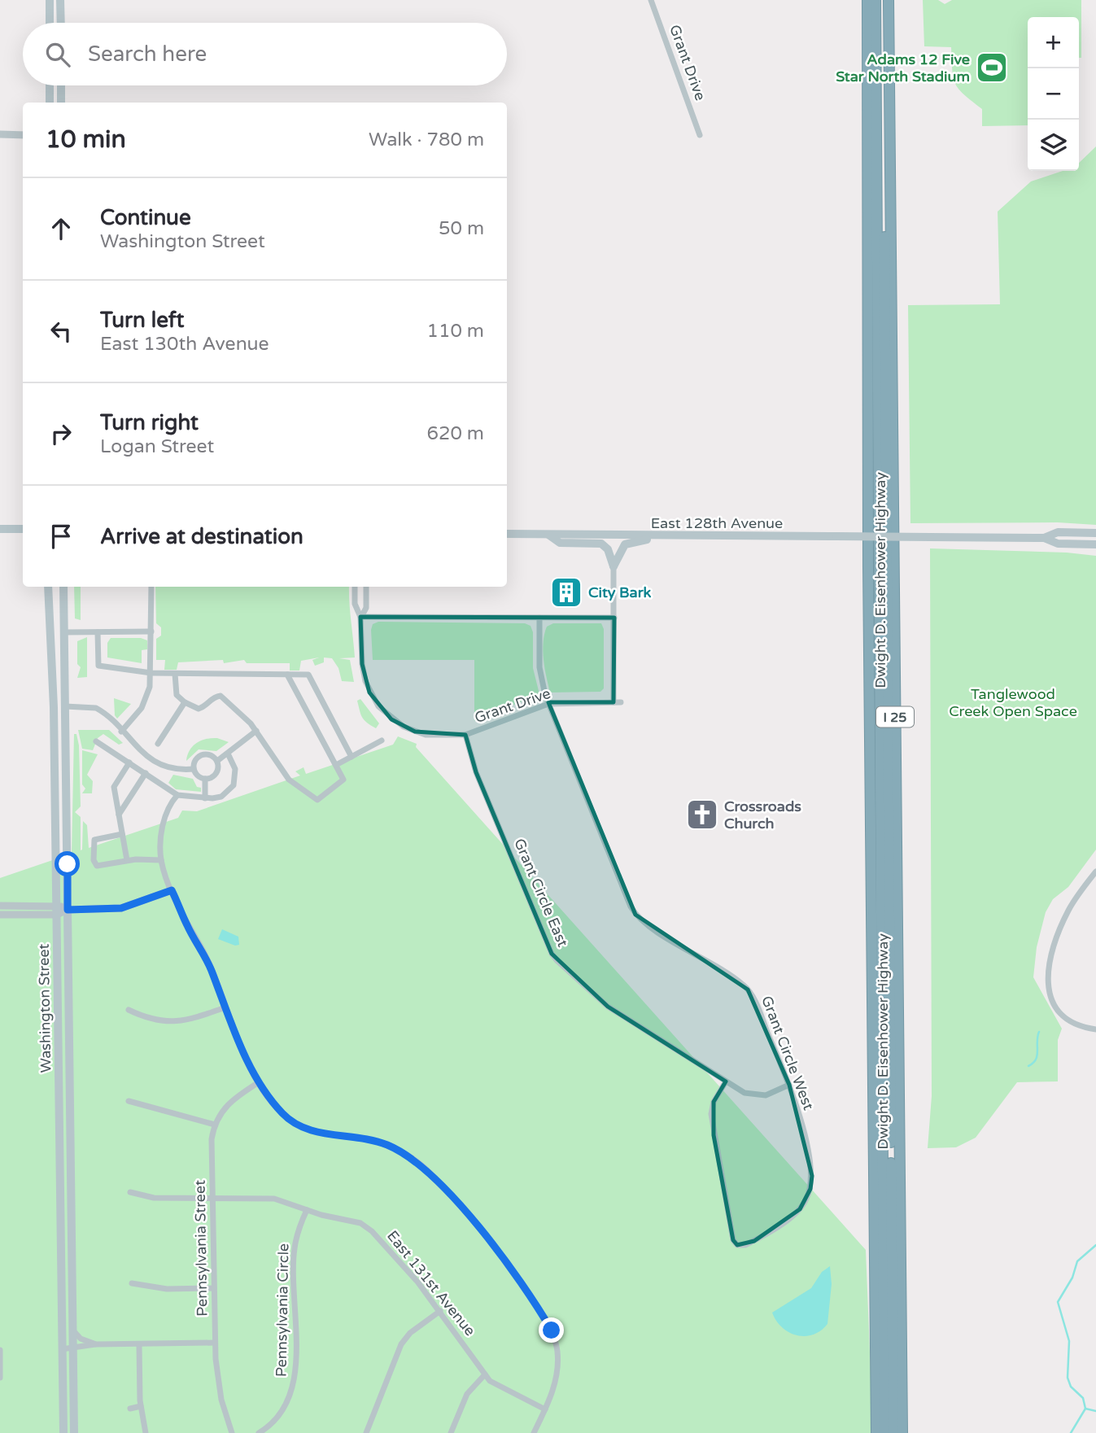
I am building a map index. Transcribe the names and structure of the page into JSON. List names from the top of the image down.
{
  "streets": {
    "highway": ["Dwight D. Eisenhower Highway", "I 25"],
    "main road": ["East 128th Avenue", "Washington Street"],
    "street": [
      "Grant Drive",
      "Grant Circle East",
      "Grant Circle West",
      "Pennsylvania Street",
      "East 131st Avenue",
      "Pennsylvania Circle"
    ]
  },
  "crossings": [
    ["Grant Drive", "Grant Circle East"],
    ["Grant Drive", "Grant Circle West"],
    ["Grant Circle East", "Grant Circle West"],
    ["Pennsylvania Street", "East 131st Avenue"],
    ["East 131st Avenue", "Pennsylvania Circle"]
  ],
  "parks": ["Tanglewood Creek Open Space"],
  "places": {
    "sports": ["Adams 12 Five Star North Stadium"],
    "building": ["City Bark"],
    "church": ["Crossroads Church"]
  },
  "page": {
    "map_buttons": ["+", "−"],
    "search": "Search here",
    "heading": ["10 min", "Walk · 780 m"],
    "list": [
      ["Continue", "Washington Street", "50 m"],
      ["Turn left", "East 130th Avenue", "110 m"],
      ["Turn right", "Logan Street", "620 m"],
      "Arrive at destination"
    ]
  }
}
